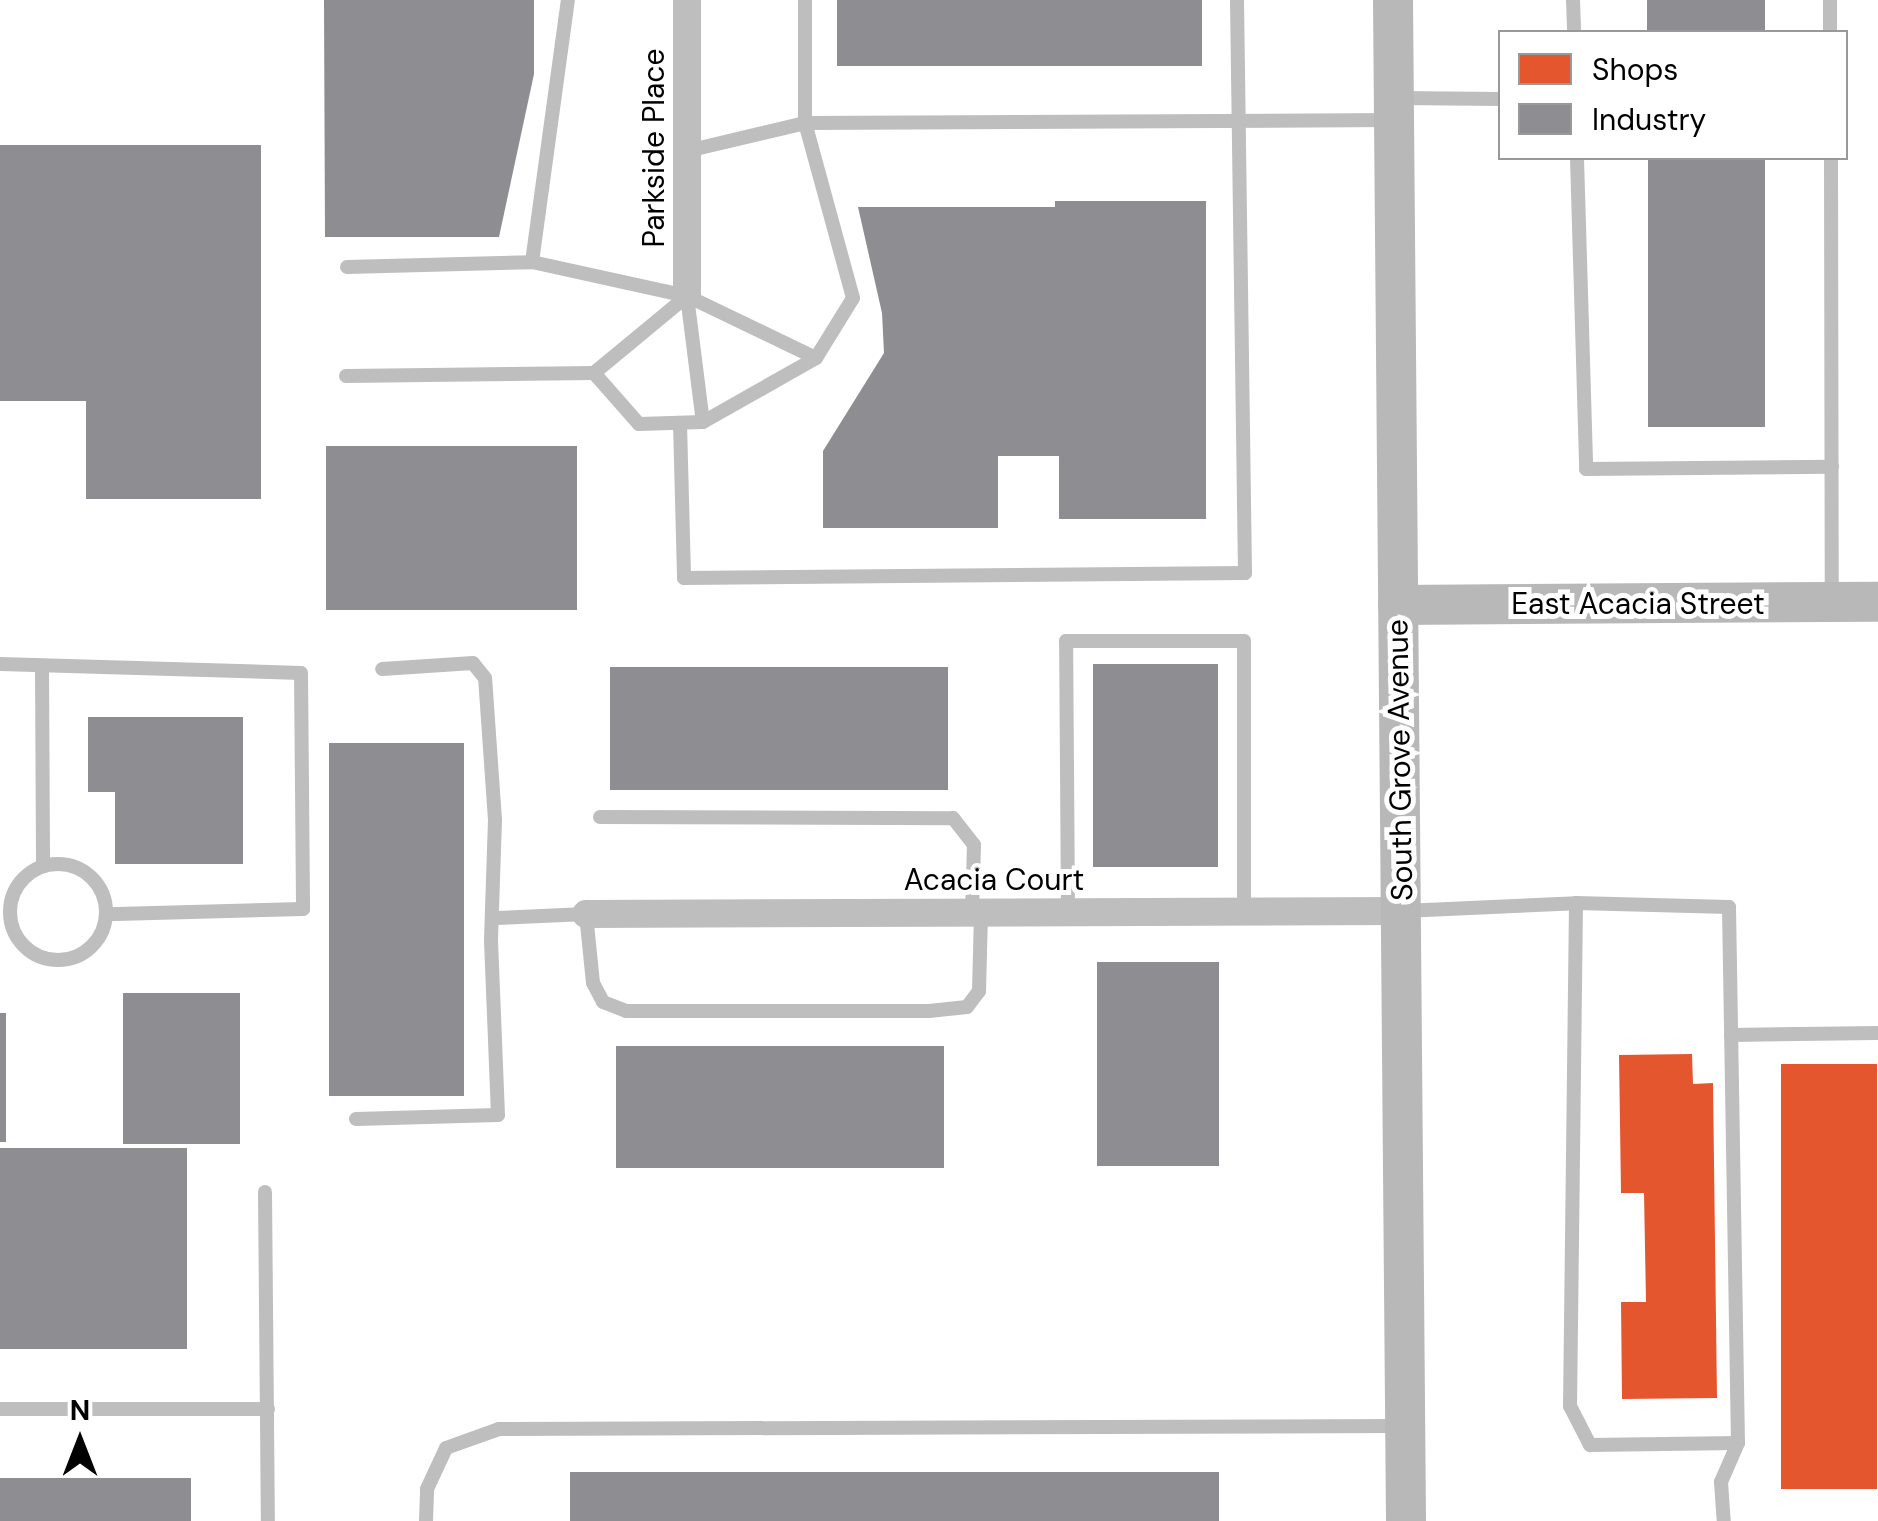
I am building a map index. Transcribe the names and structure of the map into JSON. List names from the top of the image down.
{
  "streets": {
    "main road": ["East Acacia Street", "South Grove Avenue"],
    "street": ["Parkside Place", "Acacia Court"]
  },
  "crossings": [
    ["East Acacia Street", "South Grove Avenue"],
    ["South Grove Avenue", "Acacia Court"]
  ],
  "legend": ["Shops", "Industry"],
  "north": "top"
}
